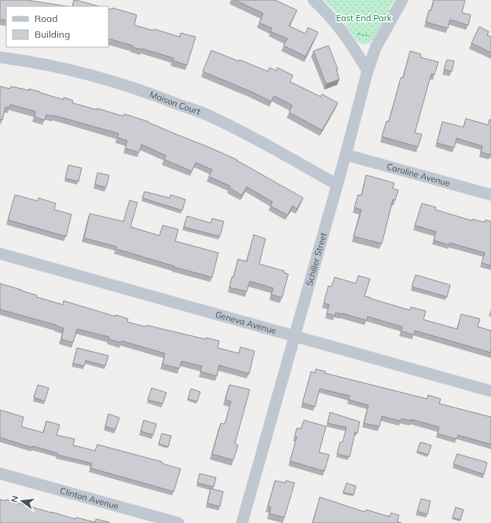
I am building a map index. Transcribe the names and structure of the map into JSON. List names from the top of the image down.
{
  "streets": {
    "street": [
      "Maison Court",
      "Caroline Avenue",
      "Schiller Street",
      "Geneva Avenue",
      "Clinton Avenue"
    ]
  },
  "crossings": [
    ["Maison Court", "Schiller Street"],
    ["Caroline Avenue", "Schiller Street"],
    ["Schiller Street", "Geneva Avenue"]
  ],
  "parks": ["East End Park"],
  "legend": ["Road", "Building"],
  "north": "left"
}
